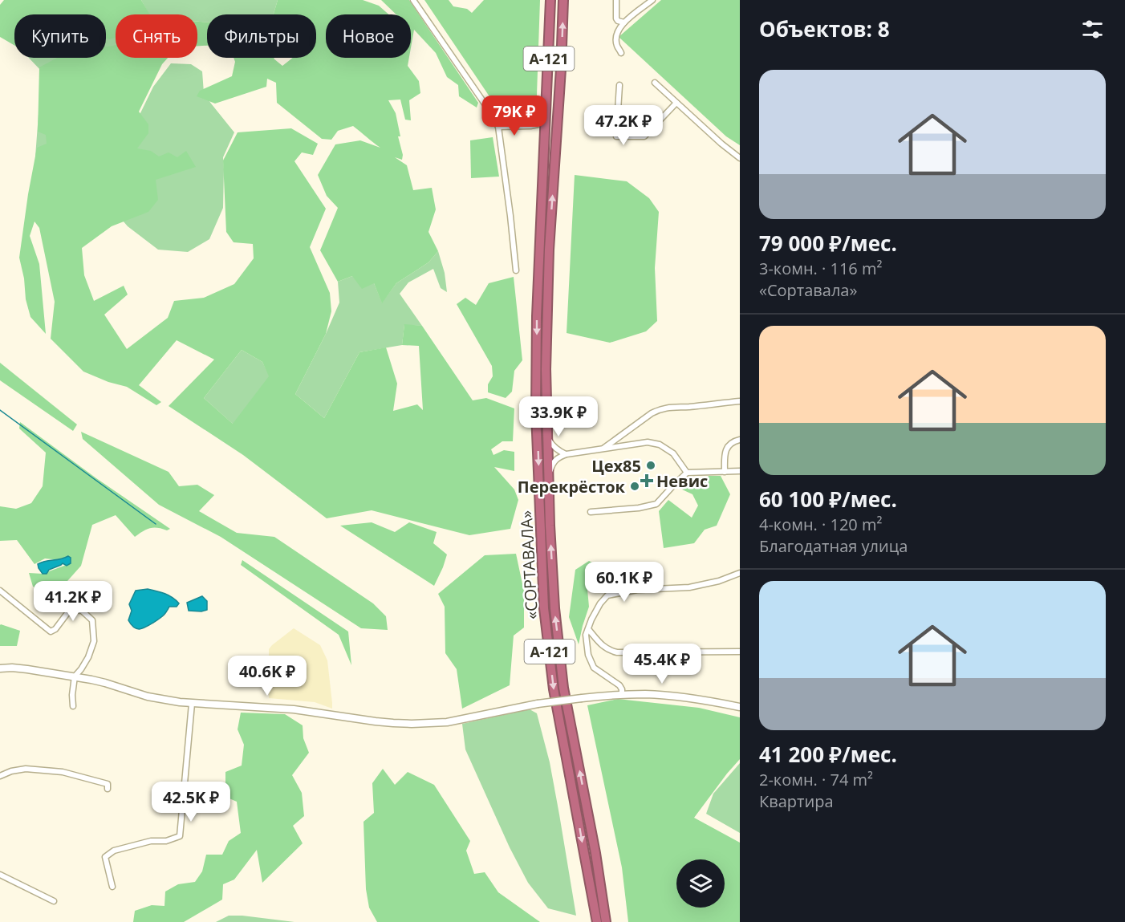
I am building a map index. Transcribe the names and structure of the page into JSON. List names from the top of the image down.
{
  "streets": {
    "highway": ["А-121", "«СОРТАВАЛА»"]
  },
  "places": {
    "other": ["Цех85", "Перекрёсток"],
    "health": ["Невис"]
  },
  "page": {
    "heading": "Объектов: 8",
    "chip": [
      "Купить",
      "Снять",
      "Фильтры",
      "Новое"
    ],
    "list": [
      {
        "name": "79 000 ₽/мес.",
        "note": "3-комн. · 116 m² · «Сортавала»"
      },
      {
        "name": "60 100 ₽/мес.",
        "note": "4-комн. · 120 m² · Благодатная улица"
      },
      {
        "name": "41 200 ₽/мес.",
        "note": "2-комн. · 74 m² · Квартира"
      }
    ],
    "price": [
      "79K ₽",
      "47.2K ₽",
      "33.9K ₽",
      "60.1K ₽",
      "41.2K ₽",
      "45.4K ₽",
      "40.6K ₽",
      "42.5K ₽"
    ]
  }
}
